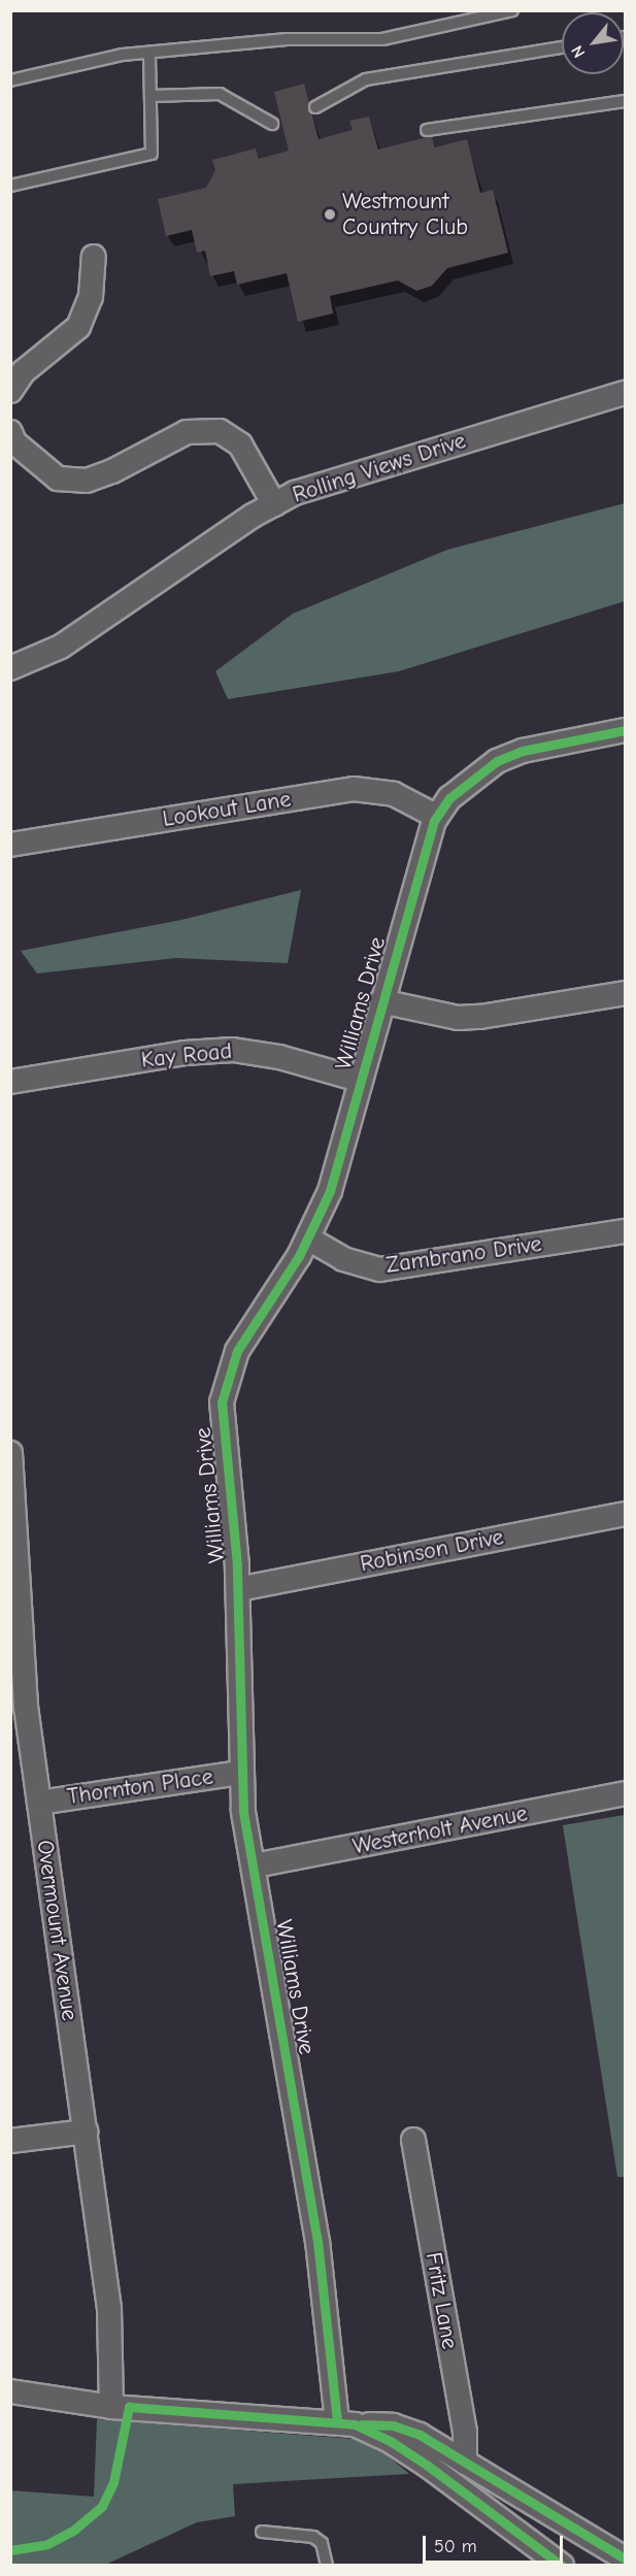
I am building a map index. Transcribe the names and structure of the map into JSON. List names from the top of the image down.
{
  "streets": {
    "street": [
      "Rolling Views Drive",
      "Lookout Lane",
      "Williams Drive",
      "Kay Road",
      "Zambrano Drive",
      "Robinson Drive",
      "Thornton Place",
      "Westerholt Avenue",
      "Overmount Avenue",
      "Fritz Lane"
    ]
  },
  "crossings": [
    ["Lookout Lane", "Williams Drive"],
    ["Williams Drive", "Kay Road"],
    ["Williams Drive", "Zambrano Drive"],
    ["Williams Drive", "Robinson Drive"],
    ["Williams Drive", "Thornton Place"],
    ["Williams Drive", "Westerholt Avenue"],
    ["Thornton Place", "Overmount Avenue"]
  ],
  "places": ["Westmount Country Club"],
  "scale_bar": "50 m",
  "north": "bottom left"
}
